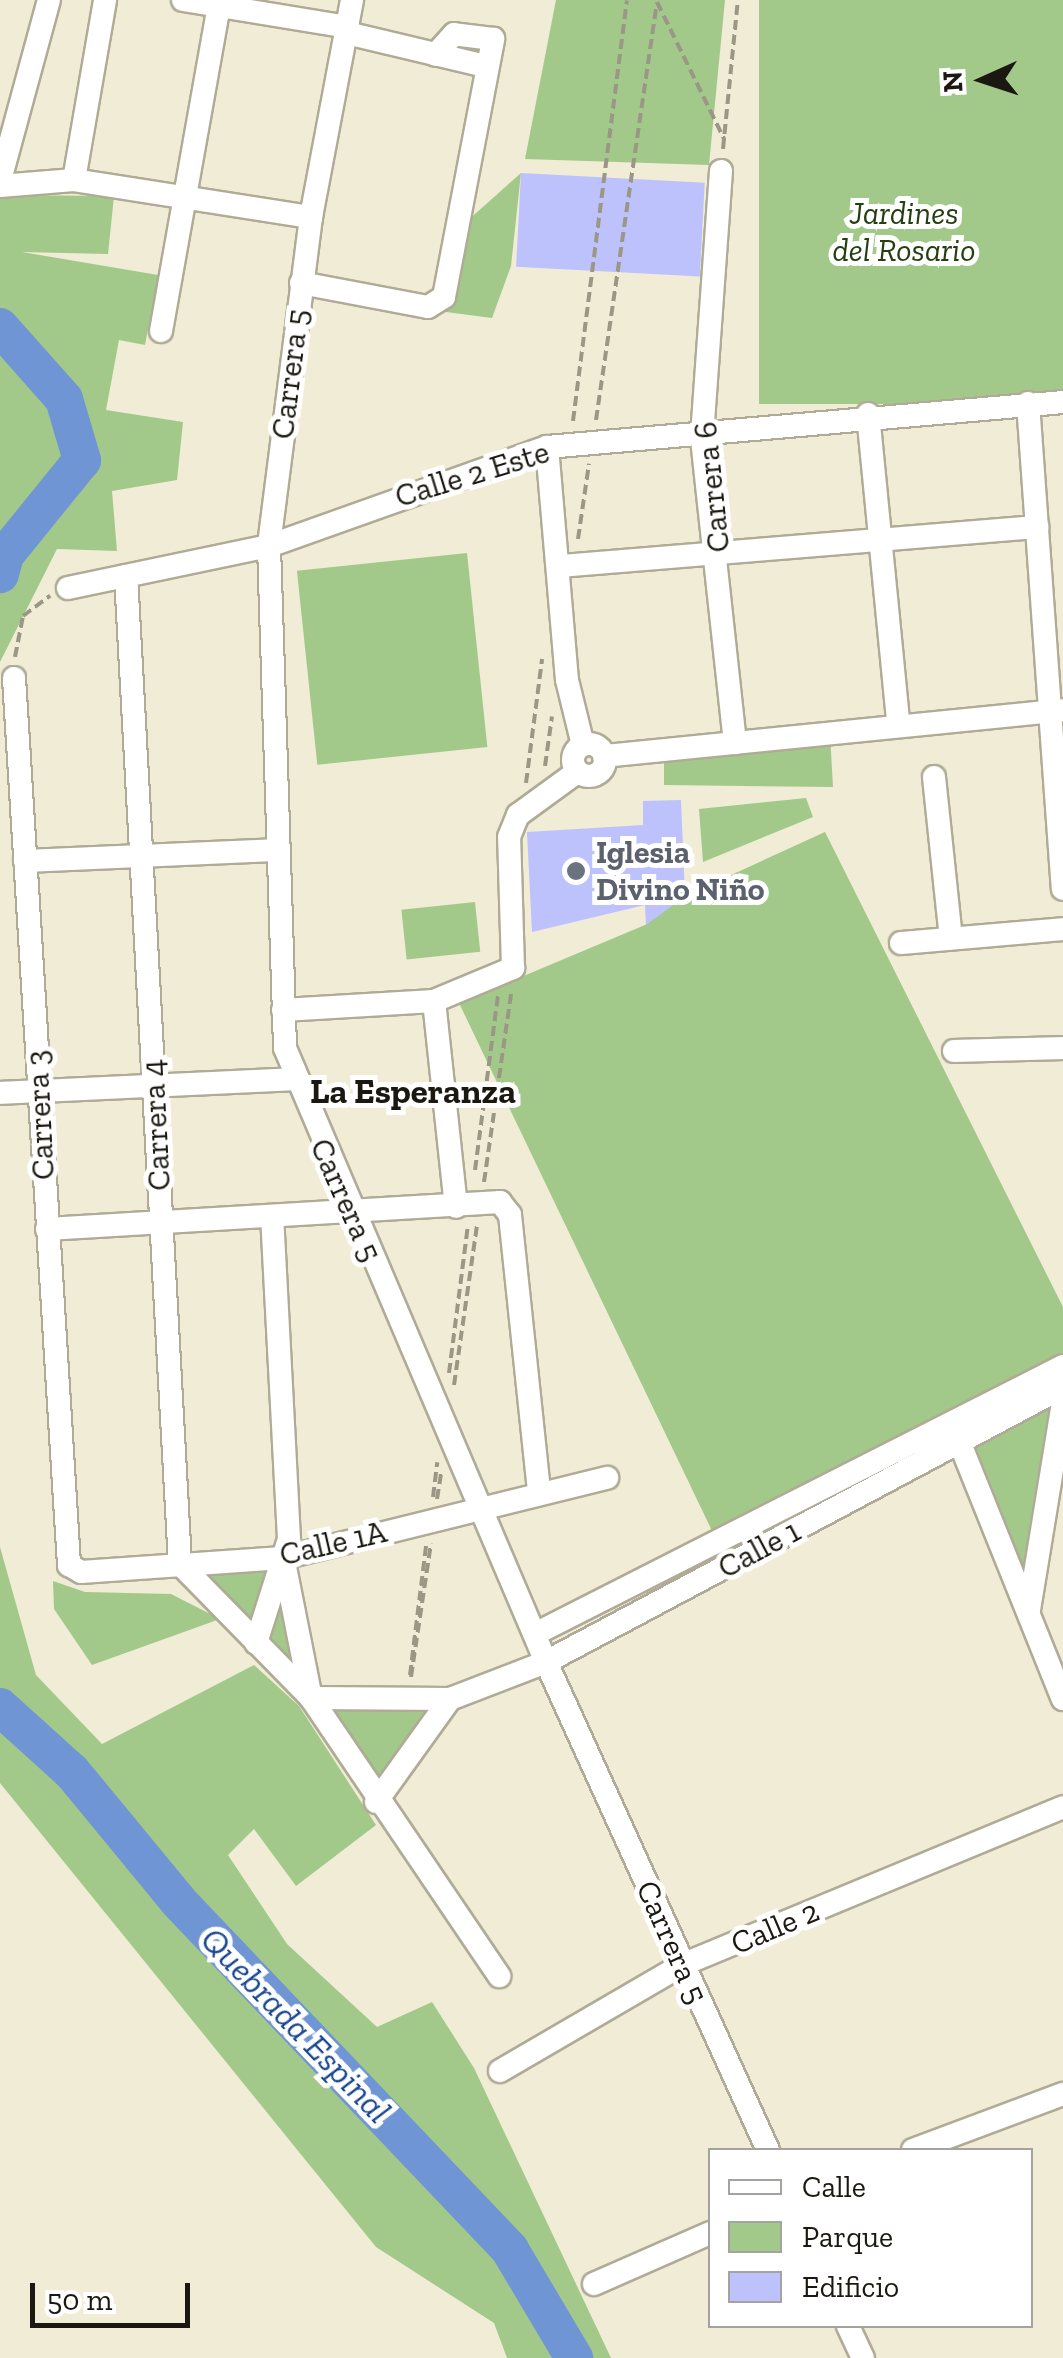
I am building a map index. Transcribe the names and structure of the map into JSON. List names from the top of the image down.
{
  "streets": {
    "street": [
      "Carrera 5",
      "Calle 2 Este",
      "Carrera 6",
      "Carrera 3",
      "Carrera 4",
      "Calle 1A",
      "Calle 1",
      "Calle 2"
    ]
  },
  "crossings": [
    ["Carrera 5", "Calle 2 Este"],
    ["Carrera 5", "Calle 1A"],
    ["Carrera 5", "Calle 1"],
    ["Carrera 5", "Calle 2"],
    ["Calle 2 Este", "Carrera 6"],
    ["Calle 2 Este", "Carrera 4"],
    ["Carrera 3", "Calle 1A"],
    ["Carrera 4", "Calle 1A"]
  ],
  "districts": ["La Esperanza"],
  "water": ["Quebrada Espinal"],
  "parks": ["Jardines del Rosario"],
  "places": ["Iglesia Divino Niño"],
  "legend": ["Calle", "Parque", "Edificio"],
  "scale_bar": "50 m",
  "north": "left"
}
